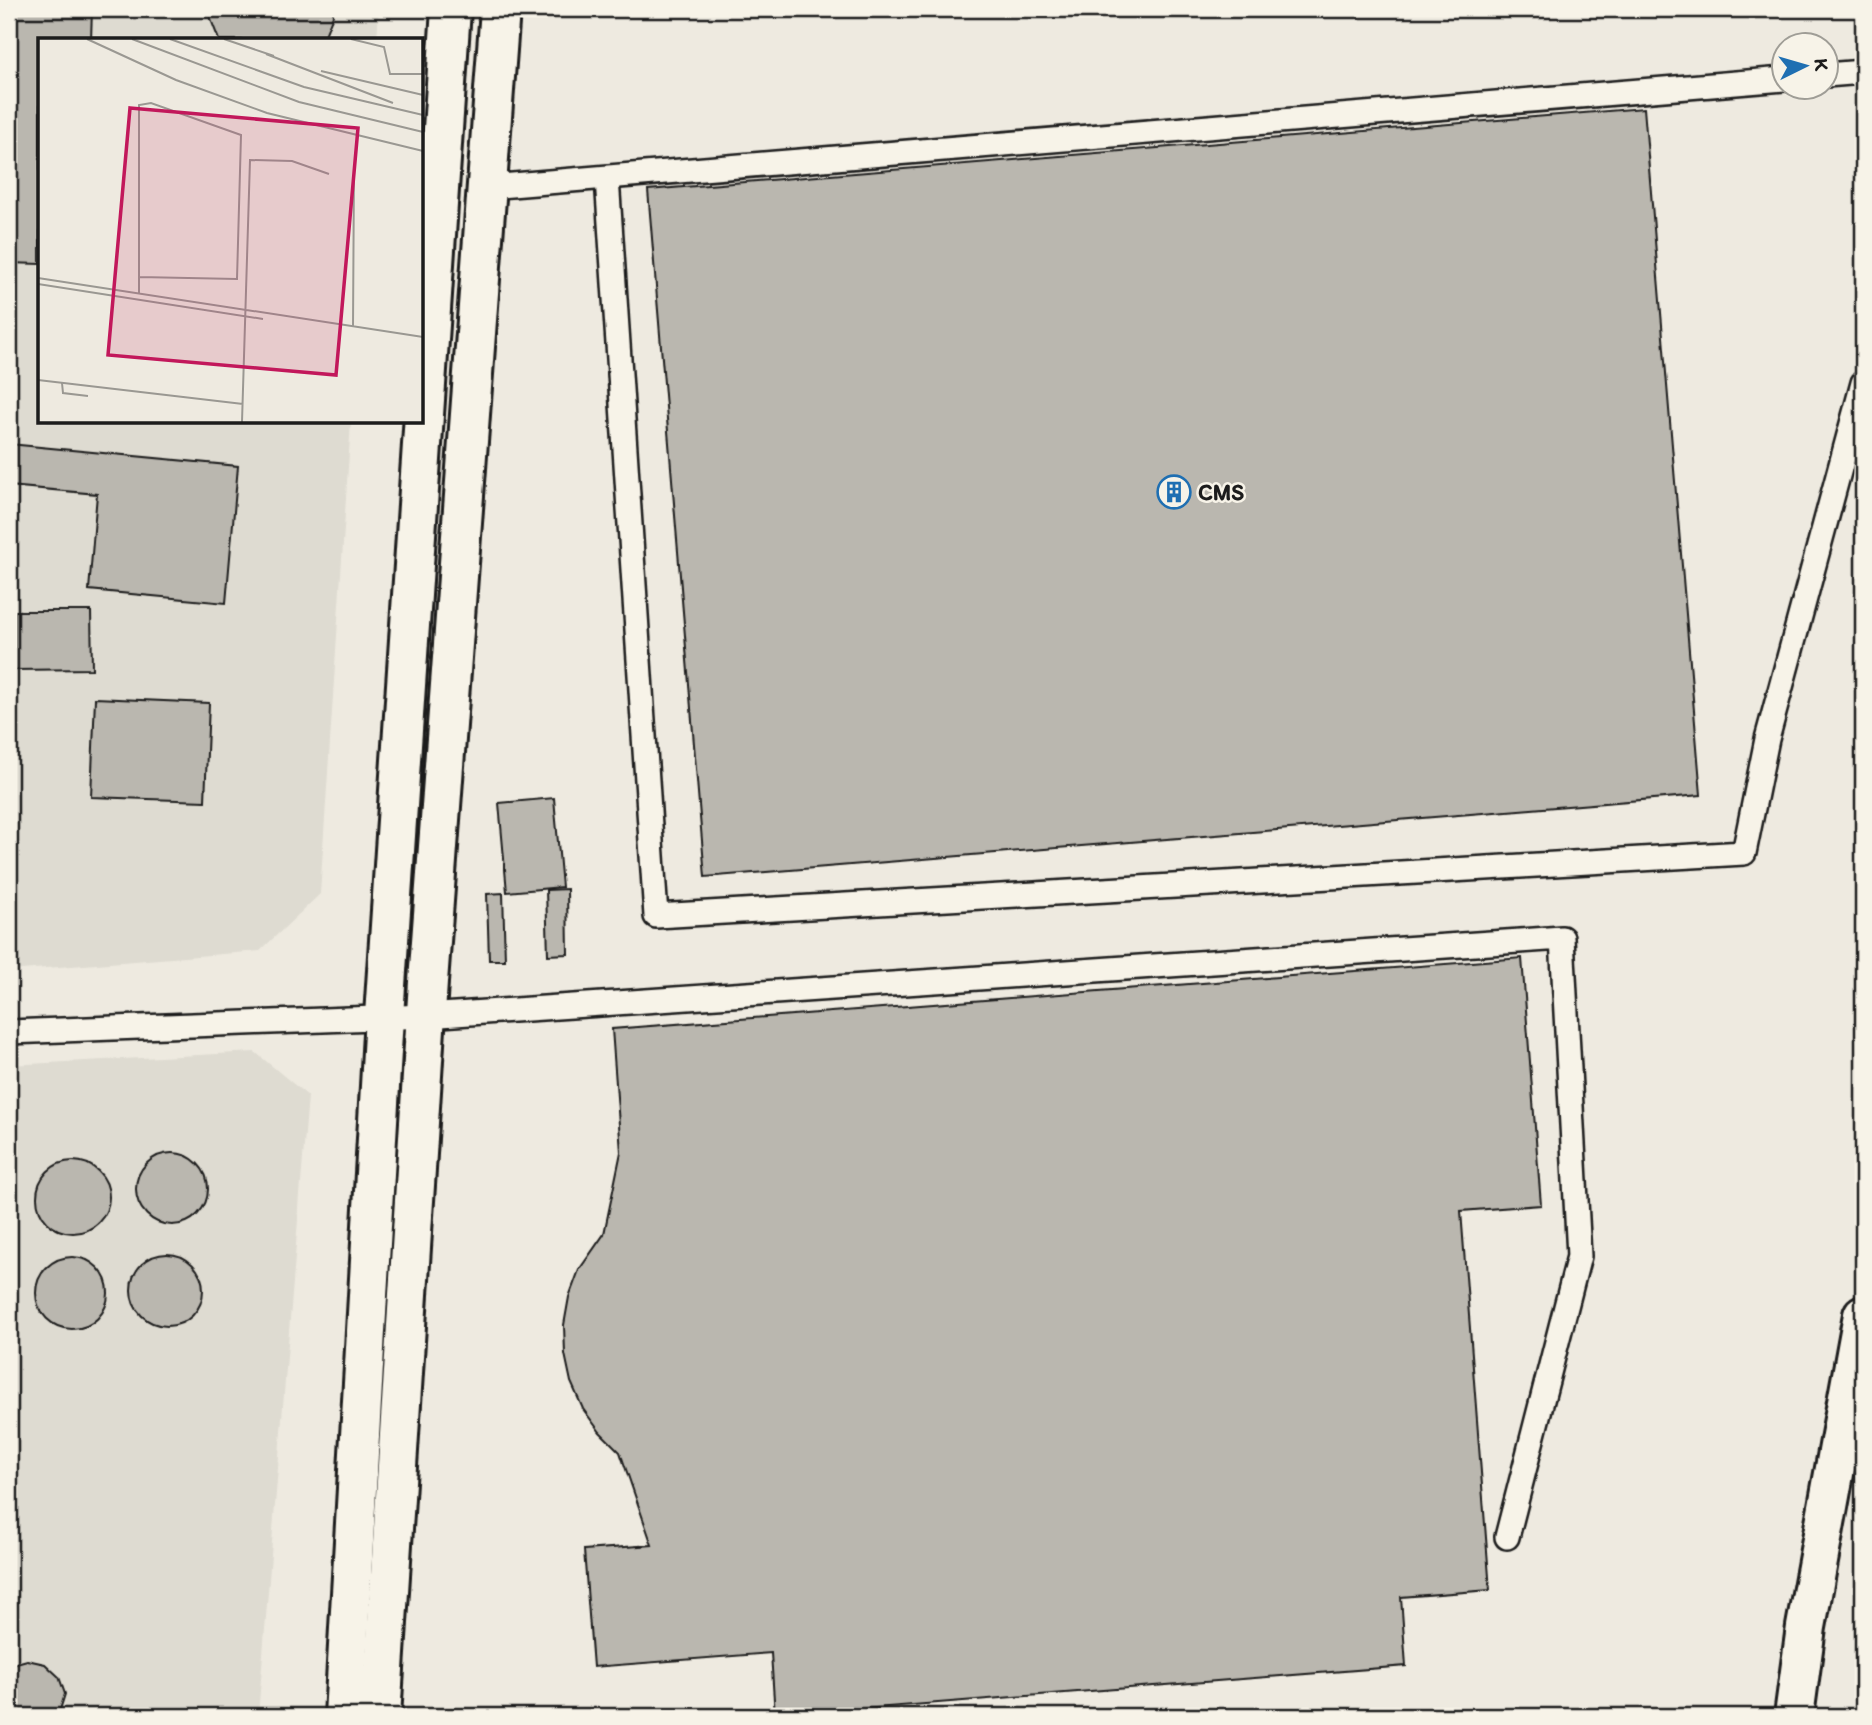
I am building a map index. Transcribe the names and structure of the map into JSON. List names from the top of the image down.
{
  "places": {
    "building": ["CMS"]
  },
  "north": "right"
}
